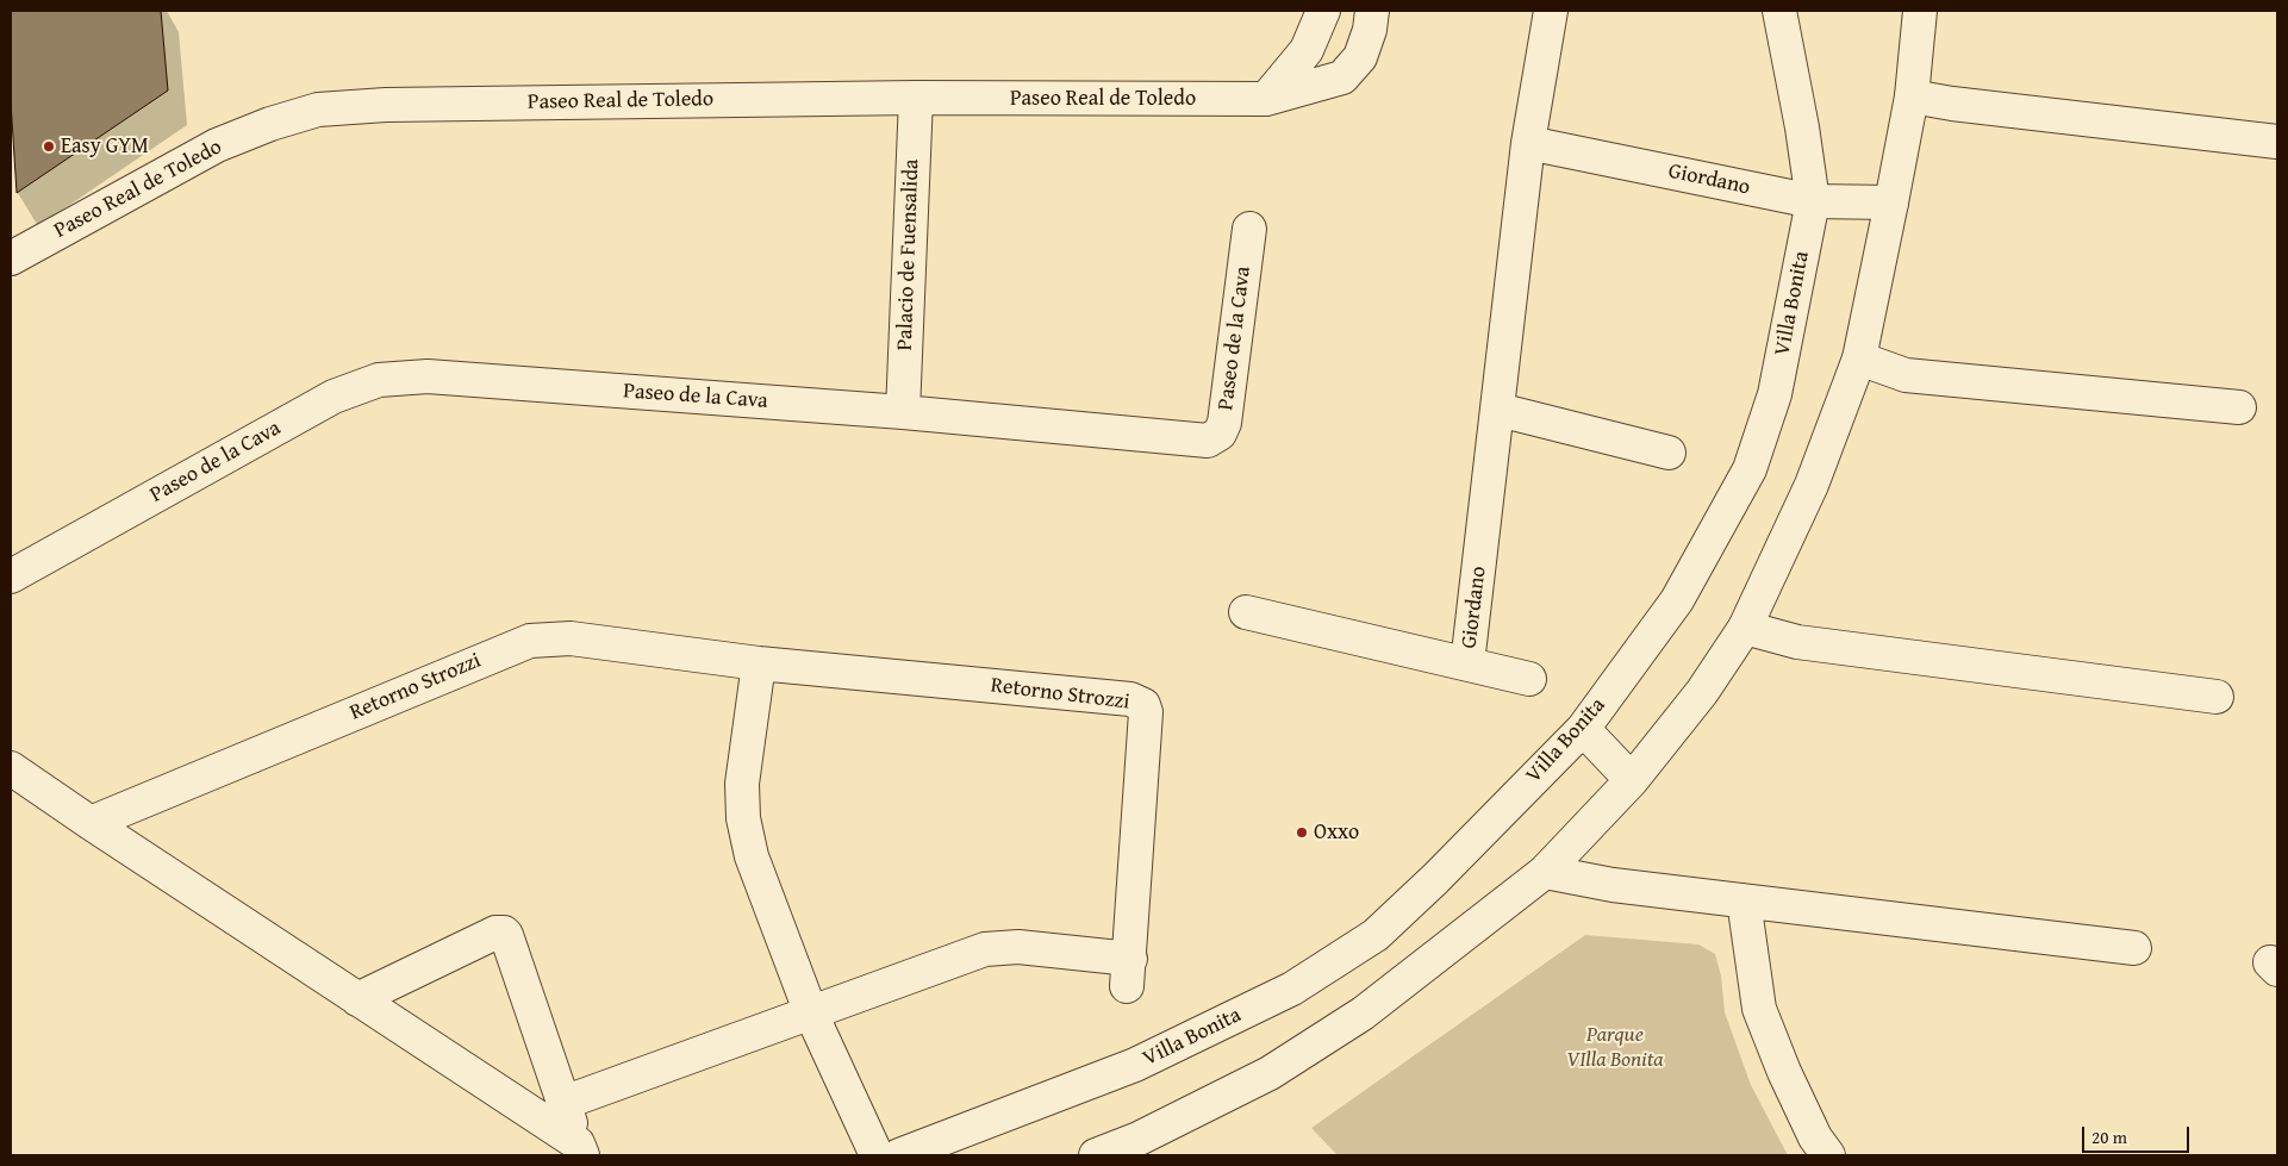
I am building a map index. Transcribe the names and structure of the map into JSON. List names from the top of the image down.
{
  "streets": {
    "street": [
      "Paseo Real de Toledo",
      "Giordano",
      "Palacio de Fuensalida",
      "Villa Bonita",
      "Paseo de la Cava",
      "Retorno Strozzi"
    ]
  },
  "crossings": [
    ["Paseo Real de Toledo", "Palacio de Fuensalida"],
    ["Giordano", "Villa Bonita"],
    ["Palacio de Fuensalida", "Paseo de la Cava"]
  ],
  "parks": ["Parque VIlla Bonita"],
  "places": ["Easy GYM", "Oxxo"],
  "scale_bar": "20 m"
}
